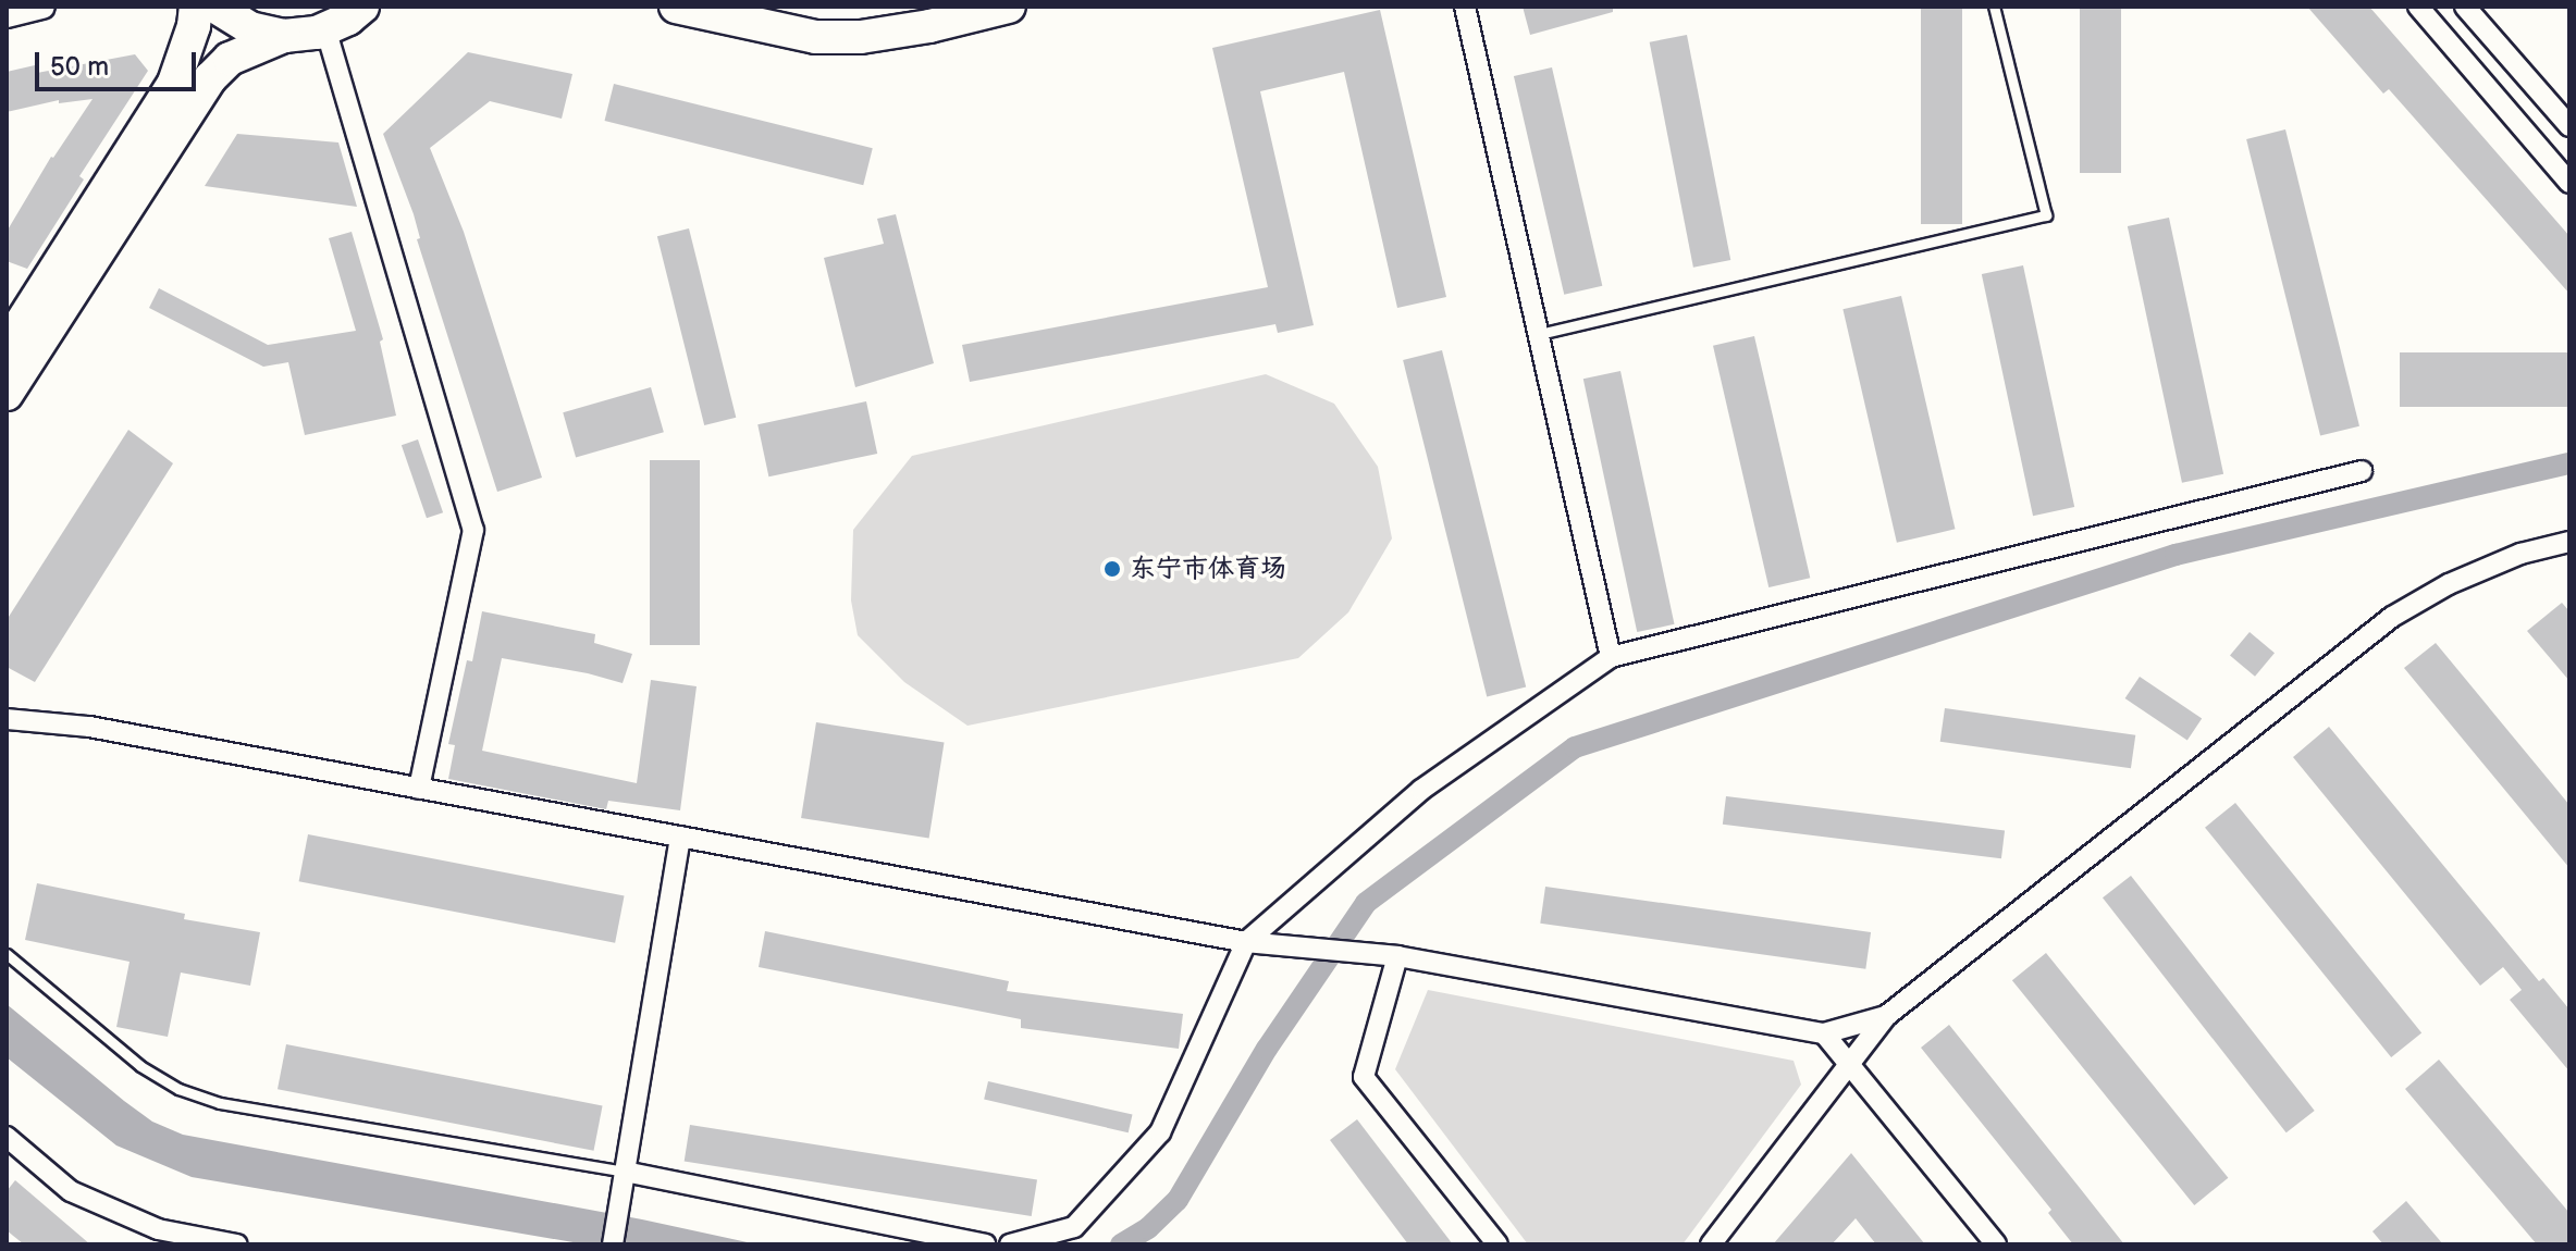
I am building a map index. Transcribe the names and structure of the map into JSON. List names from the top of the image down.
{
  "places": ["东宁市体育场"],
  "scale_bar": "50 m"
}
